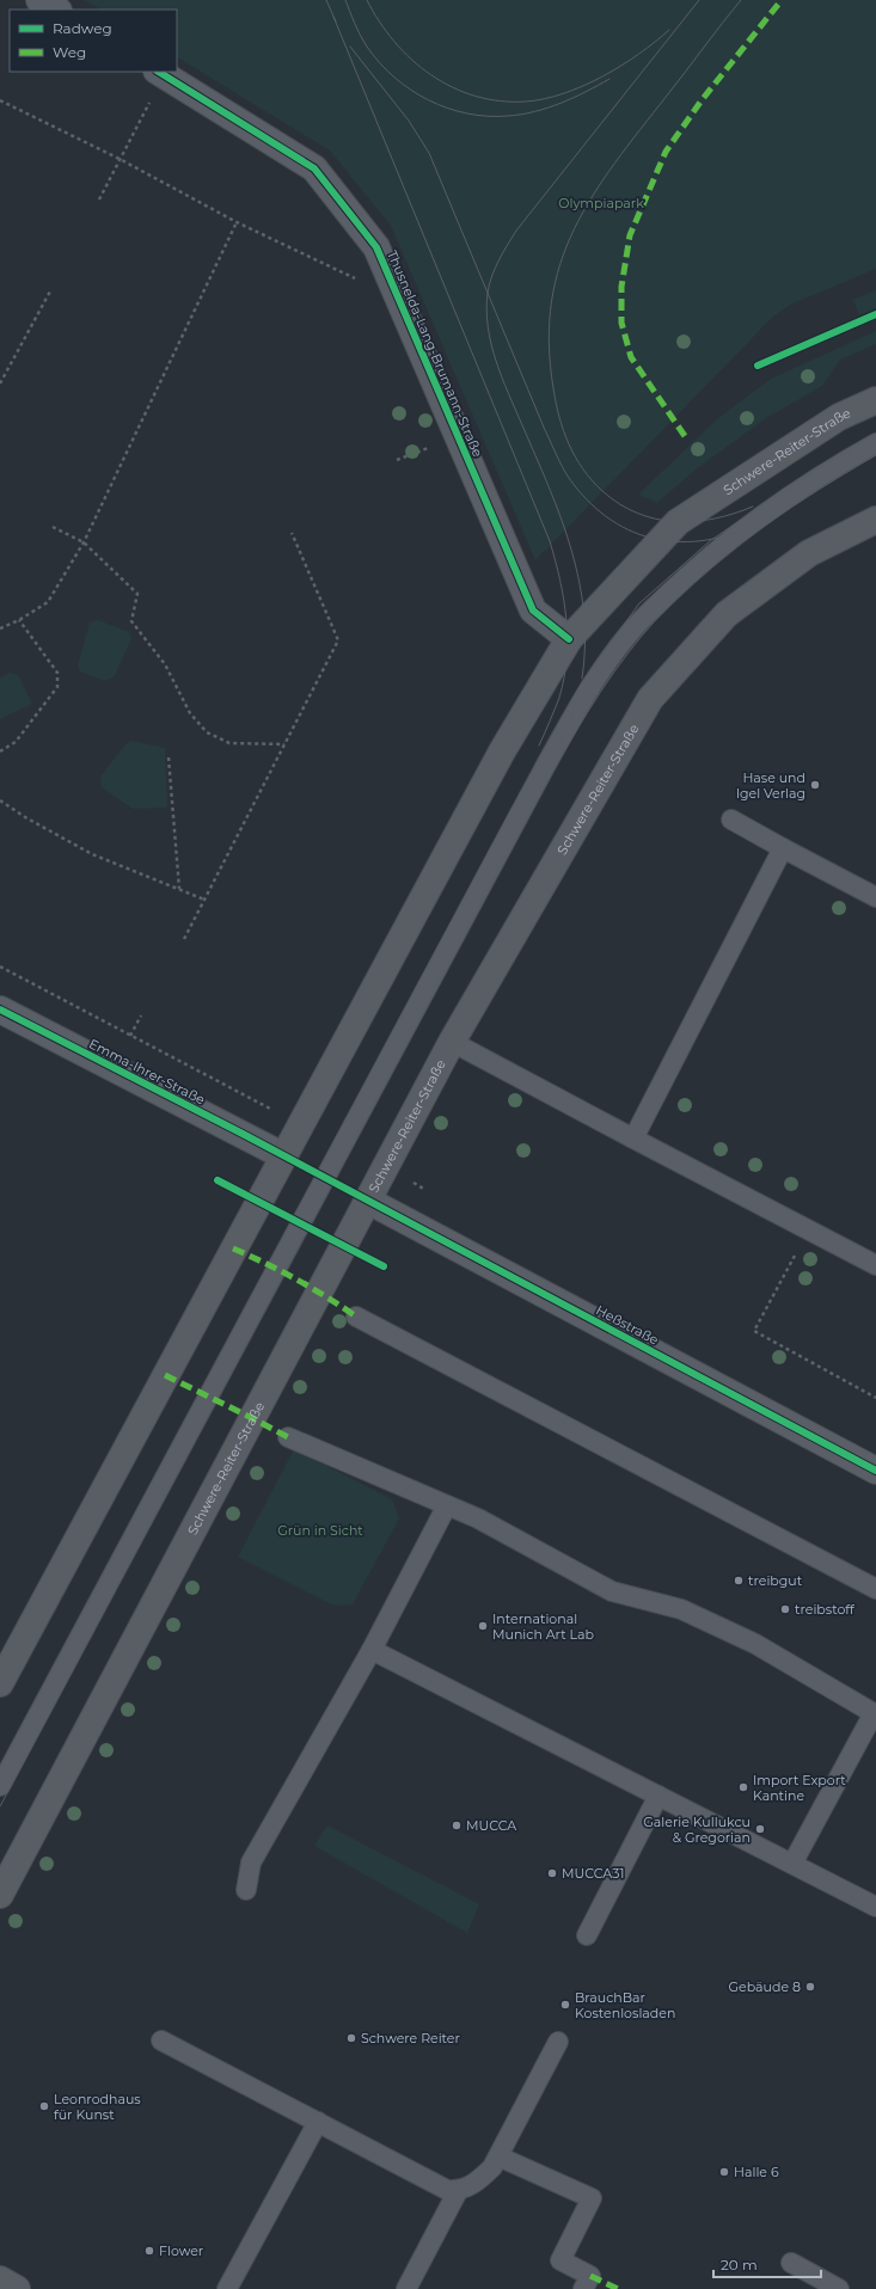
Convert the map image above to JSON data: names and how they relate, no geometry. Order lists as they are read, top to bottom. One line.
{"streets":{"main road":["Schwere-Reiter-Straße"],"street":["Thusnelda-Lang-Brumann-Straße","Emma-Ihrer-Straße","Heßstraße"]},"crossings":[["Thusnelda-Lang-Brumann-Straße","Schwere-Reiter-Straße"],["Schwere-Reiter-Straße","Emma-Ihrer-Straße"],["Schwere-Reiter-Straße","Heßstraße"]],"parks":["Olympiapark","Grün in Sicht"],"places":["Hase und Igel Verlag","treibgut","treibstoff","International Munich Art Lab","Import Export Kantine","MUCCA","Galerie Kullukcu & Gregorian","MUCCA31","Gebäude 8","BrauchBar Kostenlosladen","Schwere Reiter","Leonrodhaus für Kunst","Halle 6","Flower"],"legend":["Radweg","Weg"],"scale_bar":"20 m"}
